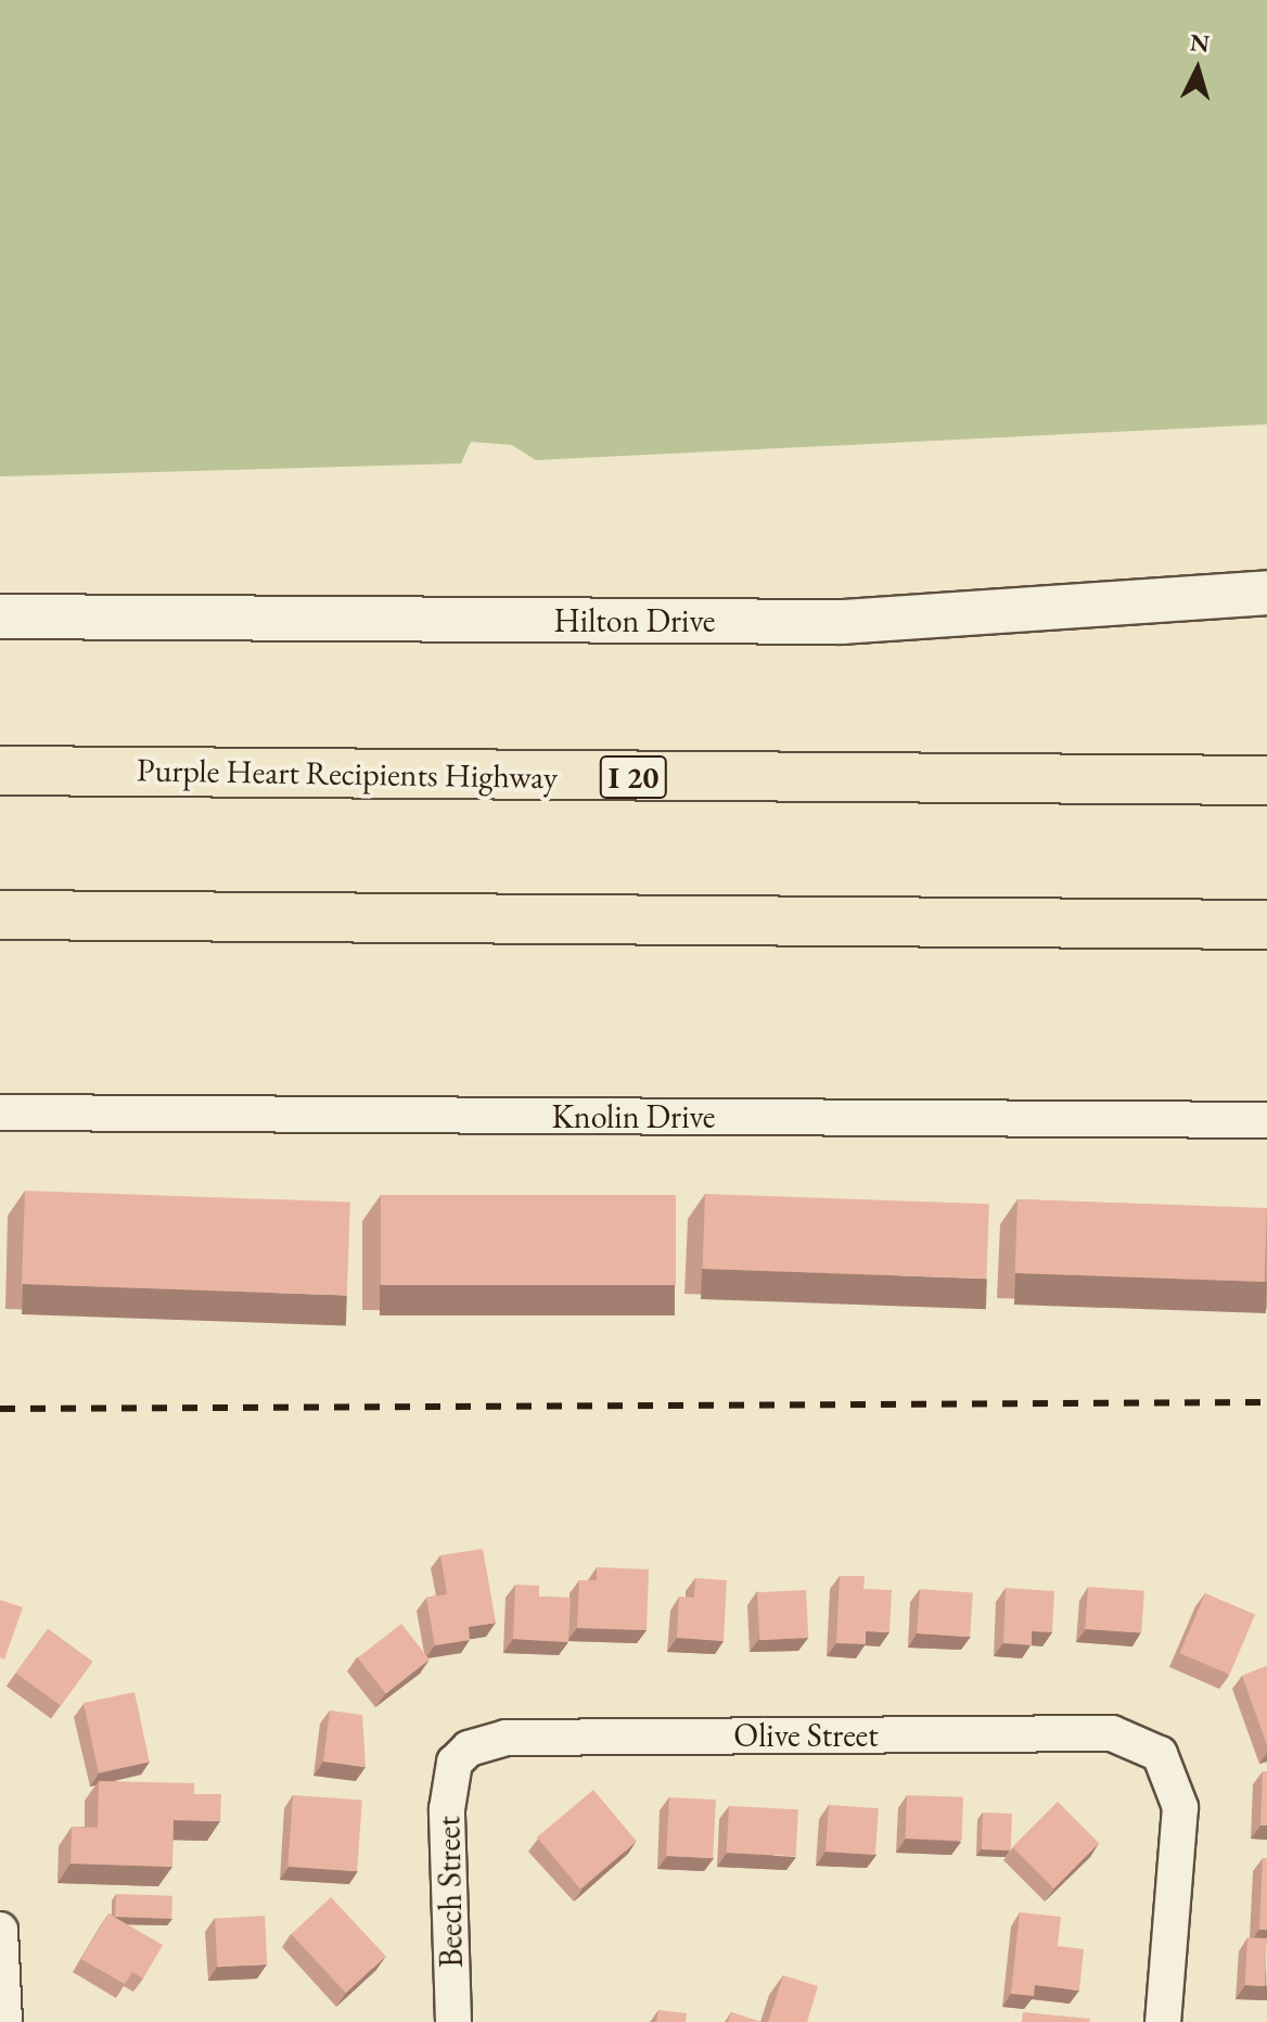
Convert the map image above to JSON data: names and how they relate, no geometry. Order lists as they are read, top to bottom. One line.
{"streets":{"highway":["Purple Heart Recipients Highway","I 20"],"street":["Hilton Drive","Knolin Drive","Olive Street","Beech Street"]},"crossings":[["Olive Street","Beech Street"]],"north":"top"}
